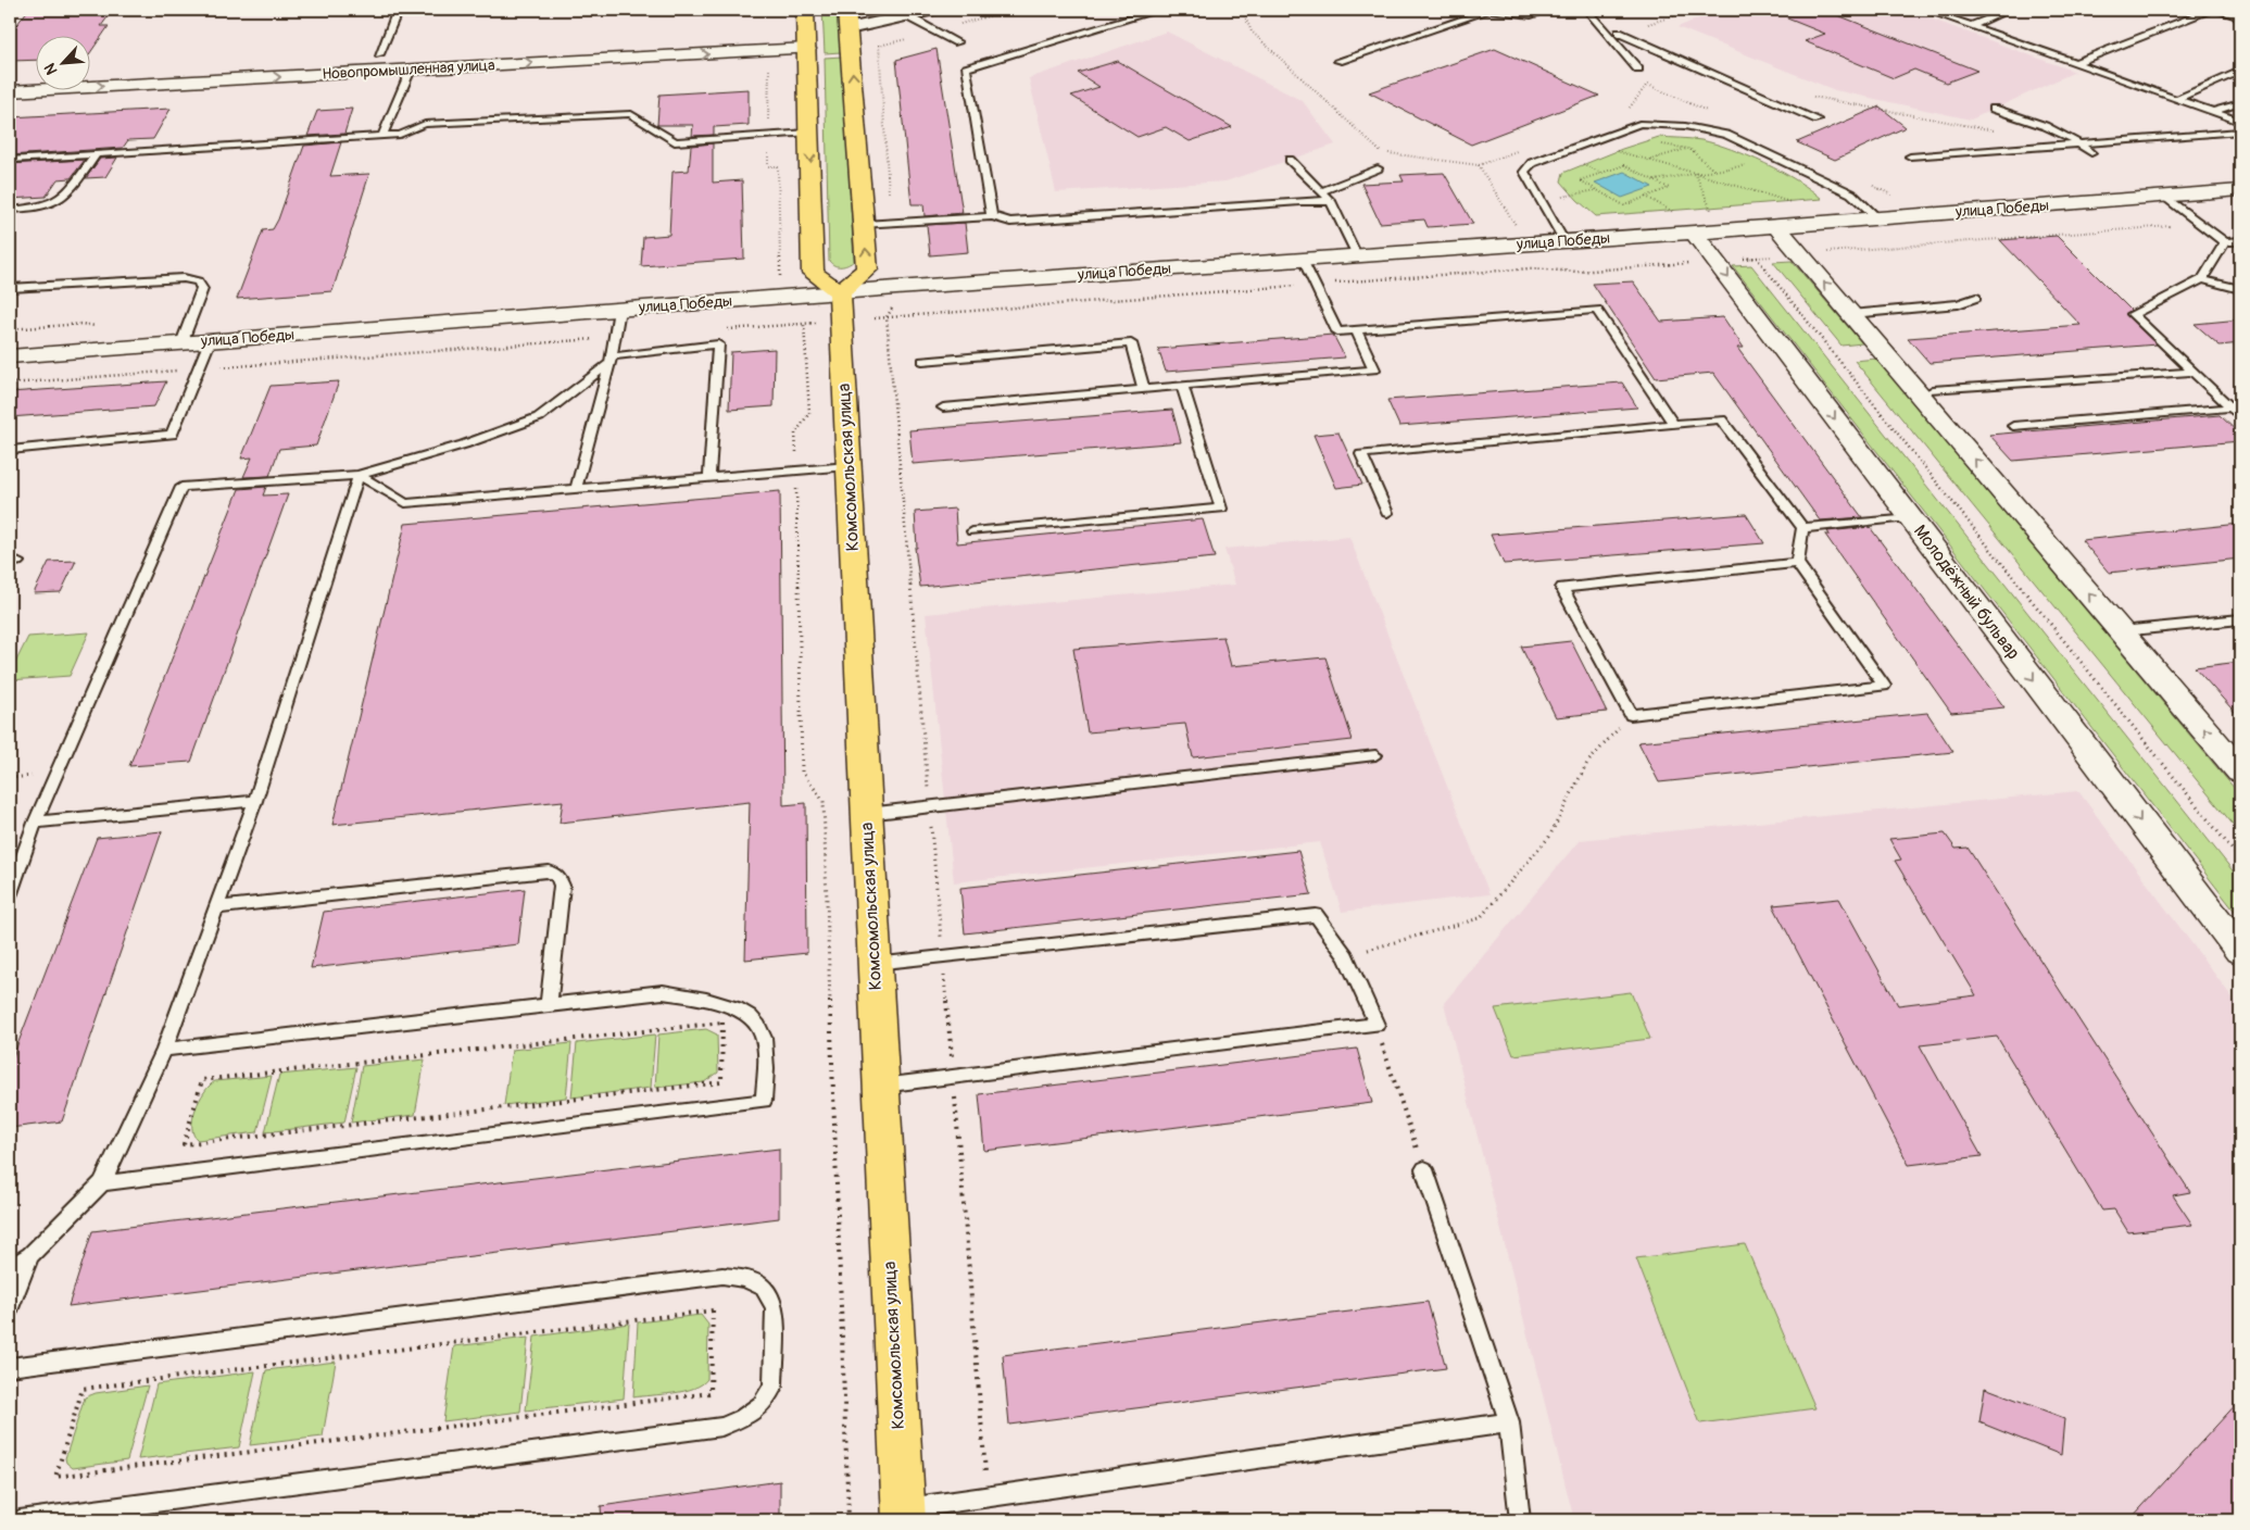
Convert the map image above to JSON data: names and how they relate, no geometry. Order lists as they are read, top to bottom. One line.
{"streets":{"main road":["Новопромышленная улица","улица Победы","Комсомольская улица","Молодёжный бульвар"]},"crossings":[["улица Победы","Комсомольская улица"],["улица Победы","Молодёжный бульвар"]],"north":"bottom left"}
